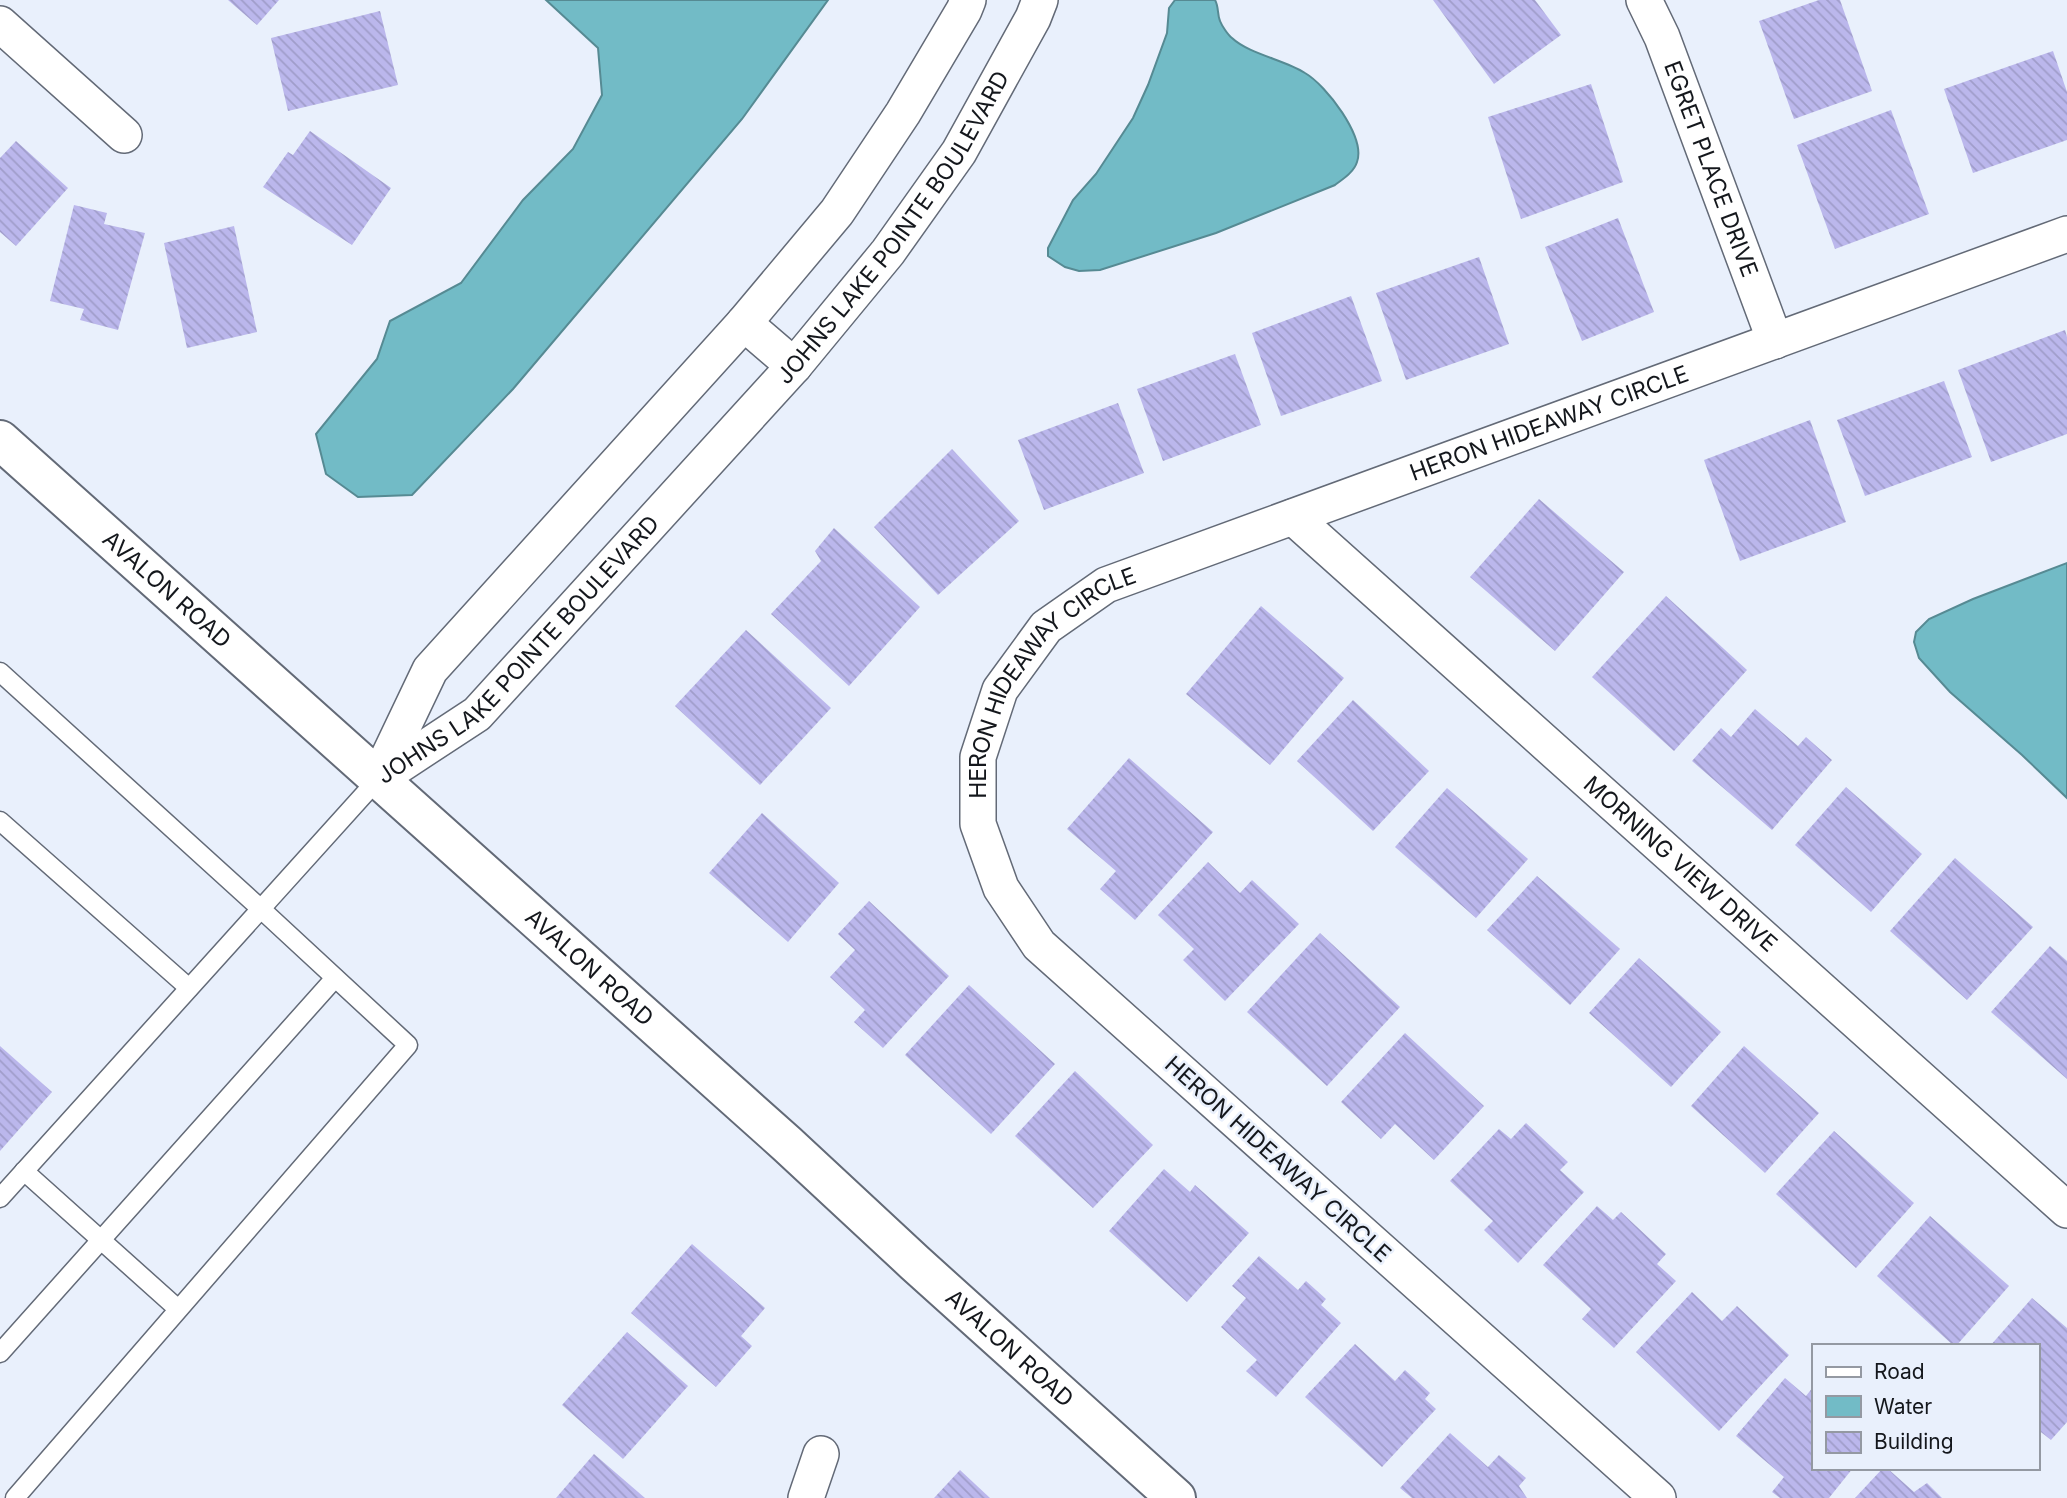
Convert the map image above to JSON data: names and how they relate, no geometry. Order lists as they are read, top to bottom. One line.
{"streets":{"main road":["AVALON ROAD"],"street":["EGRET PLACE DRIVE","JOHNS LAKE POINTE BOULEVARD","HERON HIDEAWAY CIRCLE","MORNING VIEW DRIVE"]},"crossings":[["EGRET PLACE DRIVE","HERON HIDEAWAY CIRCLE"],["JOHNS LAKE POINTE BOULEVARD","AVALON ROAD"],["HERON HIDEAWAY CIRCLE","MORNING VIEW DRIVE"]],"legend":["Road","Water","Building"]}
